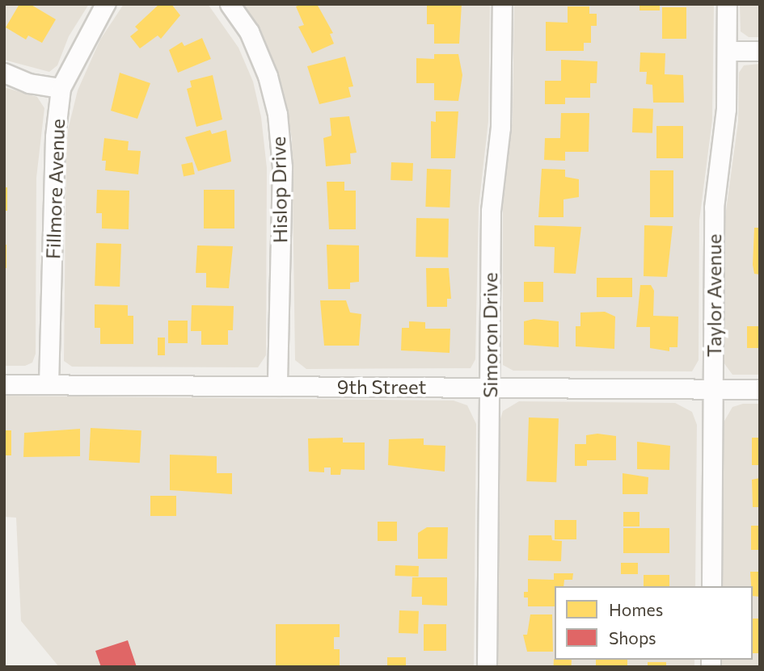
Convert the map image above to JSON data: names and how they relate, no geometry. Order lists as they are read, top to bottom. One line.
{"streets":{"street":["Fillmore Avenue","Hislop Drive","Taylor Avenue","Simoron Drive","9th Street"]},"crossings":[["Fillmore Avenue","9th Street"],["Hislop Drive","9th Street"],["Taylor Avenue","9th Street"],["Simoron Drive","9th Street"]],"legend":["Homes","Shops"]}
